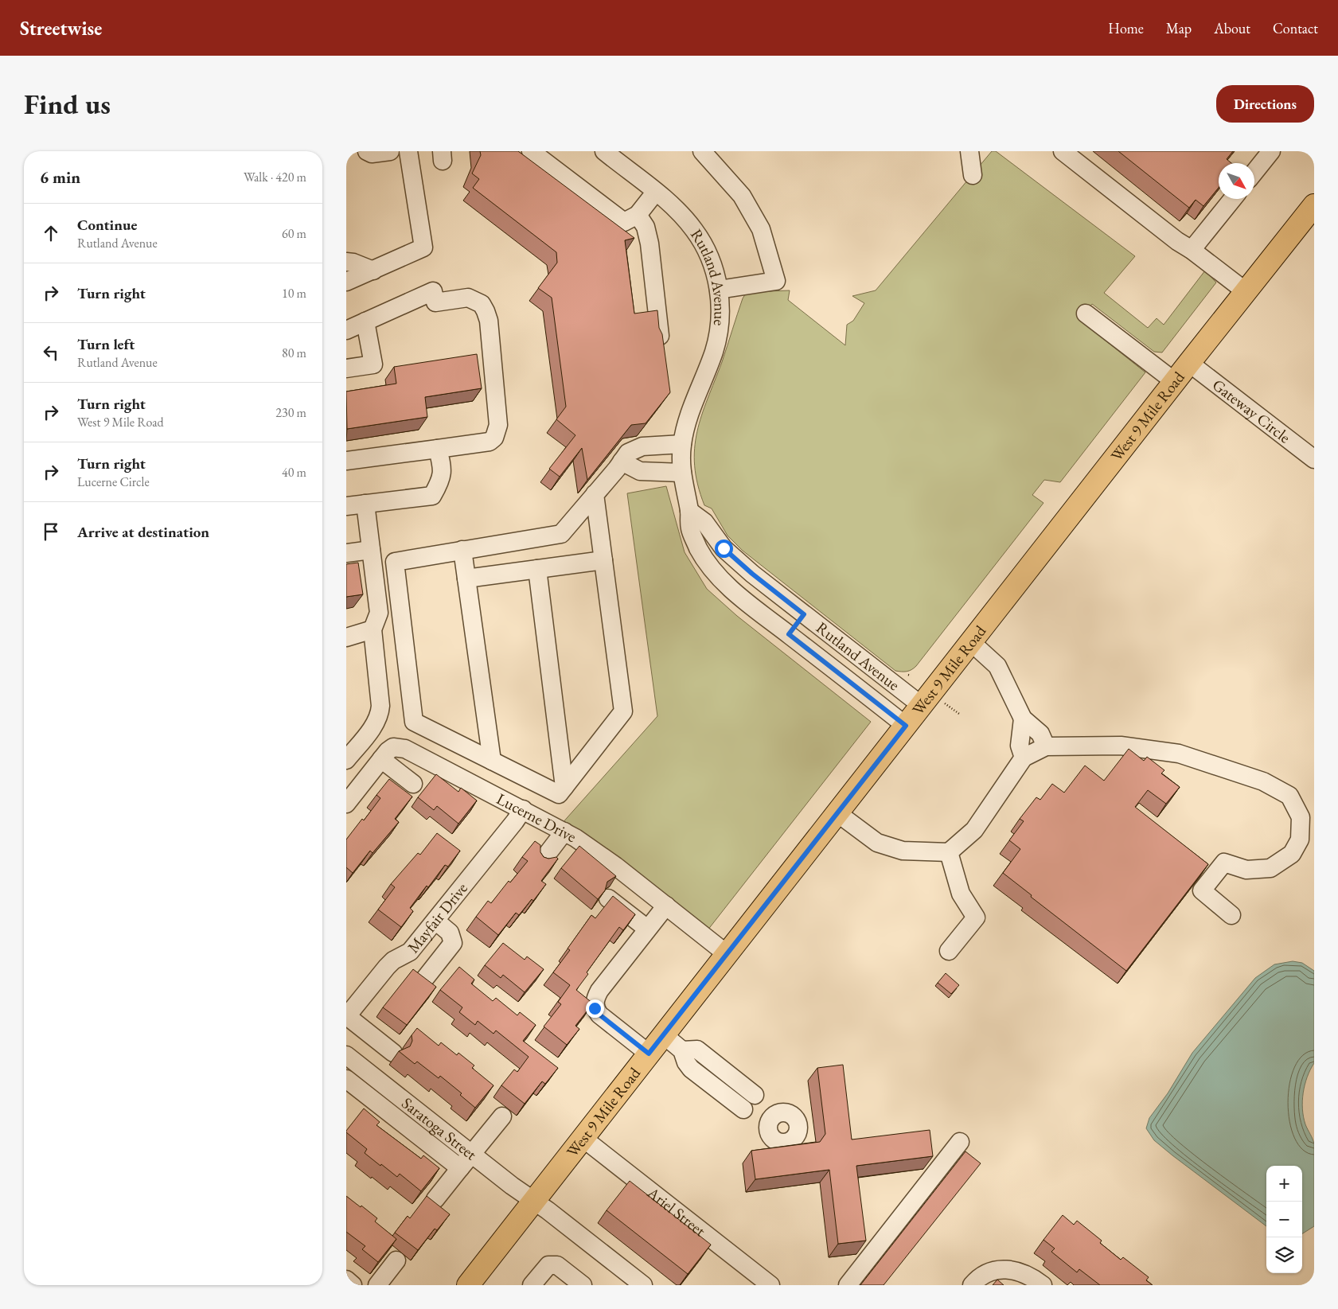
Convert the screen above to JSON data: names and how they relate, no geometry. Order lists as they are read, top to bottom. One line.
{"streets":{"main road":["West 9 Mile Road"],"street":["Rutland Avenue","Gateway Circle","Lucerne Drive","Mayfair Drive","Saratoga Street","Ariel Street"]},"crossings":[["Rutland Avenue","West 9 Mile Road"],["Gateway Circle","West 9 Mile Road"],["West 9 Mile Road","Lucerne Drive"],["West 9 Mile Road","Saratoga Street"],["West 9 Mile Road","Ariel Street"],["Lucerne Drive","Mayfair Drive"]],"north":"bottom right","page":{"header":"Streetwise","nav":["Home","Map","About","Contact"],"buttons":"Directions","title":"Find us","heading":["6 min","Walk · 420 m"],"list":[["Continue","Rutland Avenue","60 m"],["Turn right","10 m"],["Turn left","Rutland Avenue","80 m"],["Turn right","West 9 Mile Road","230 m"],["Turn right","Lucerne Circle","40 m"],"Arrive at destination"],"map_buttons":["+","−"]}}
